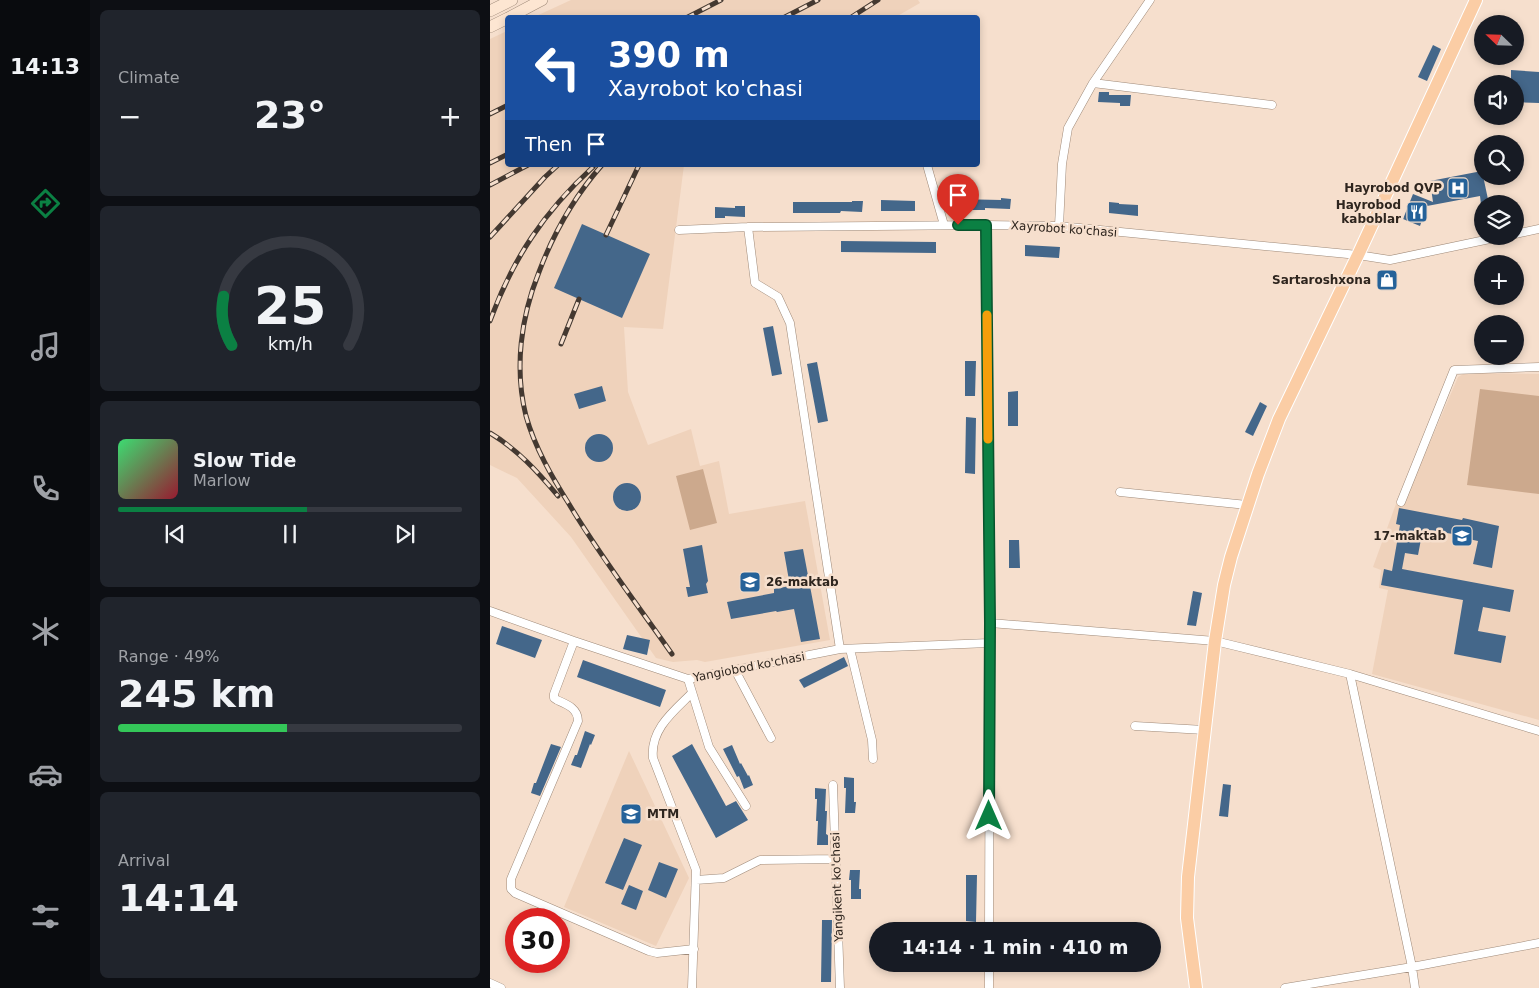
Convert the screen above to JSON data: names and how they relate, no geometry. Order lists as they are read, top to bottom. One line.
{"streets":{"street":["Xayrobot ko'chasi","Yangiobod ko'chasi","Yangikent ko'chasi"]},"places":{"hospital":["Hayrobod QVP"],"restaurant":["Hayrobod kaboblar"],"shop":["Sartaroshxona"],"school or university":["17-maktab","26-maktab","MTM"]},"north":"top left","page":{"tabs":"14:13","tile":["Climate",["Range · 49%","245 km"],["Arrival","14:14"]],"map_buttons":["+","−"],"turn":["390 m","Xayrobot ko'chasi"],"heat":["−","23°","+"],"then":"Then","song":["Slow Tide","Marlow"],"limit":"30","trip":"14:14 · 1 min · 410 m","gauge":["25","km/h"]}}
